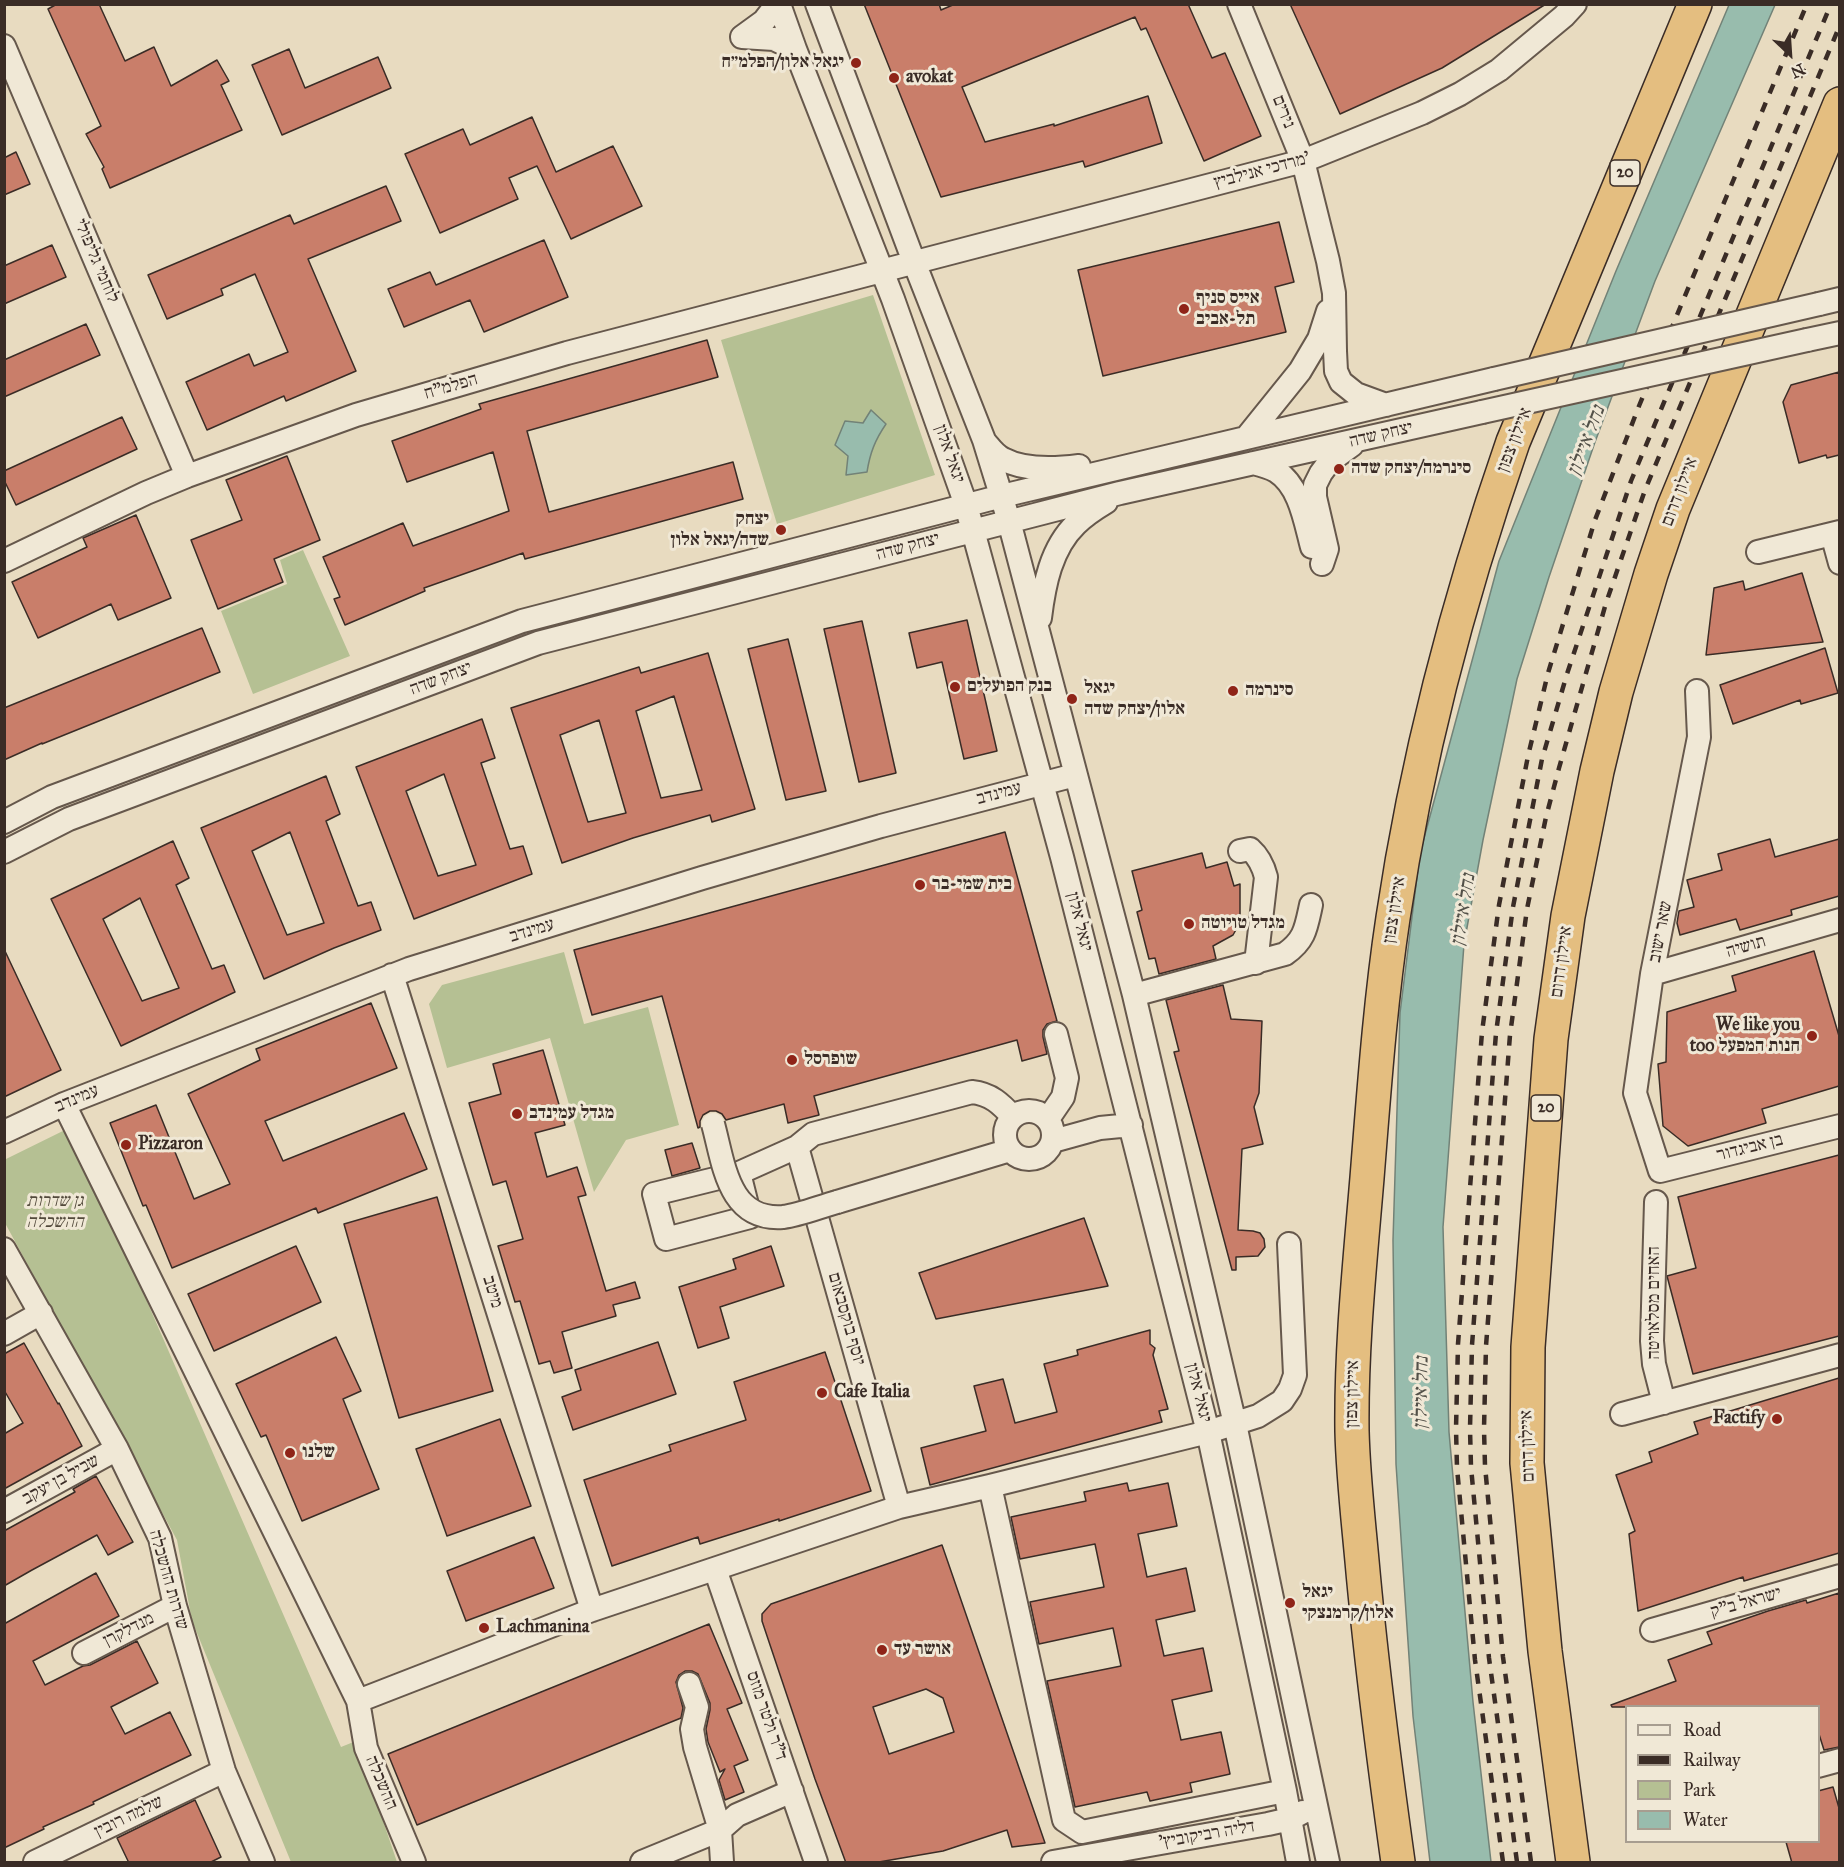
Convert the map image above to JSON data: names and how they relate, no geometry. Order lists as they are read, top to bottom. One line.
{"streets":{"highway":["20","איילון צפון","איילון דרום"],"street":["נירים","מרדכי אנילביץ'","לוחמי גליפולי","הפלמ\"ח","יצחק שדה","יגאל אלון","עמינדב","שאר ישוב","תושיה","בן אביגדור","מיטב","האחים מסלאויטה","יוסף בוקסבאום","שביל בן יעקב","שדרות ההשכלה","ישראל ב\"ק","מנדלקרן","ד\"ר ולטר מוזס","ההשכלה","שלמה רובין","'דליה רביקוביץ"]},"crossings":[["נירים","מרדכי אנילביץ'"],["נירים","יצחק שדה"],["מרדכי אנילביץ'","הפלמ\"ח"],["מרדכי אנילביץ'","יגאל אלון"],["לוחמי גליפולי","הפלמ\"ח"],["הפלמ\"ח","יגאל אלון"],["יצחק שדה","יגאל אלון"],["יגאל אלון","עמינדב"],["יגאל אלון","'דליה רביקוביץ"],["עמינדב","מיטב"],["שאר ישוב","תושיה"],["שאר ישוב","בן אביגדור"],["שביל בן יעקב","שדרות ההשכלה"],["שדרות ההשכלה","מנדלקרן"],["שדרות ההשכלה","שלמה רובין"]],"water":["נחל איילון"],"parks":["גן שדרות ההשכלה"],"places":["יגאל אלון/הפלמ״ח","avokat","אייס סניף תל-אביב","סינרמה/יצחק שדה","יצחק שדה/יגאל אלון","בנק הפועלים","סינרמה","יגאל אלון/יצחק שדה","בית שמי-בר","מגדל טויוטה","We like you too חנות המפעל","שופרסל","מגדל עמינדב","Pizzaron","Cafe Italia","Factify","שלנו","יגאל אלון/קרמנצקי","Lachmanina","אושר עד"],"legend":["Road","Railway","Park","Water"],"north":"bottom right"}
